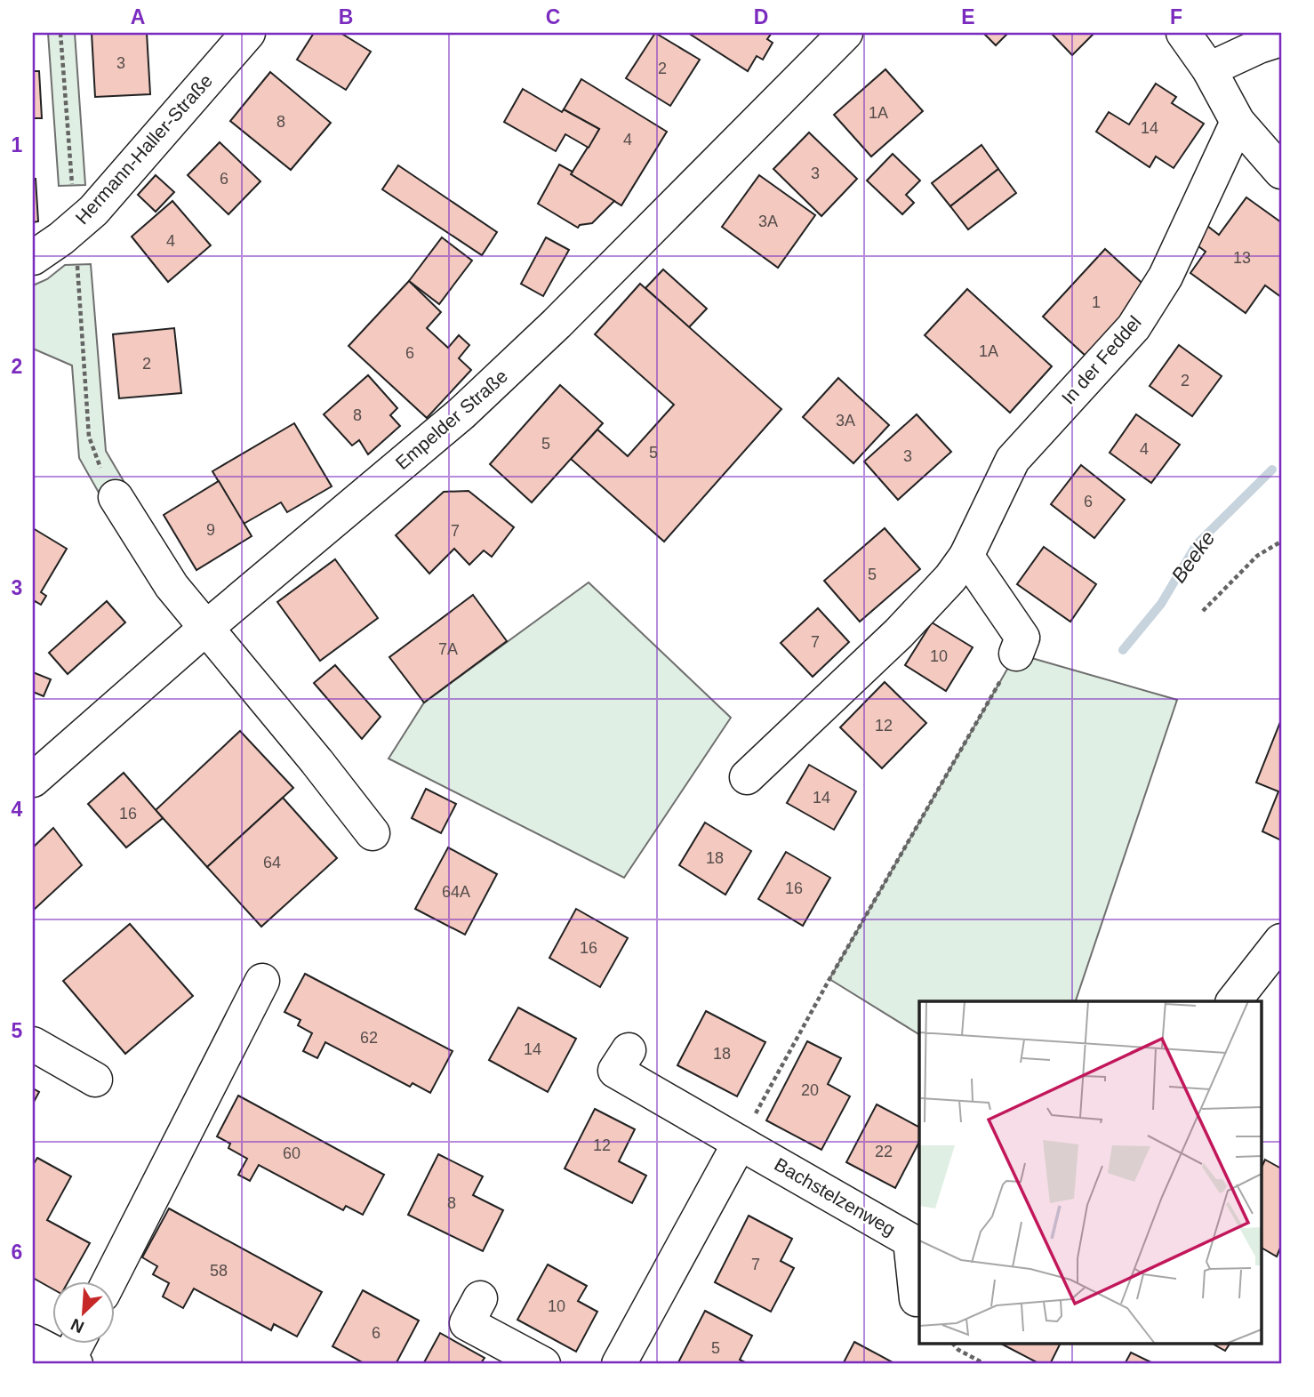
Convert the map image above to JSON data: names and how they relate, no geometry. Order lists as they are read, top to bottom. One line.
{"streets":{"street":["Hermann-Haller-Straße","In der Feddel","Empelder Straße","Bachstelzenweg"]},"water":["Beeke"],"house_numbers":["3","2","1A","8","14","4","3","6","3A","4","13","1","1A","6","2","2","8","3A","5","4","5","3","6","9","7","5","7","7A","10","12","14","16","18","64","16","64A","16","62","14","18","20","12","22","60","8","7","58","10","6","5"],"north":"bottom left","grid":{"columns":["A","B","C","D","E","F"],"rows":["1","2","3","4","5","6"]}}
